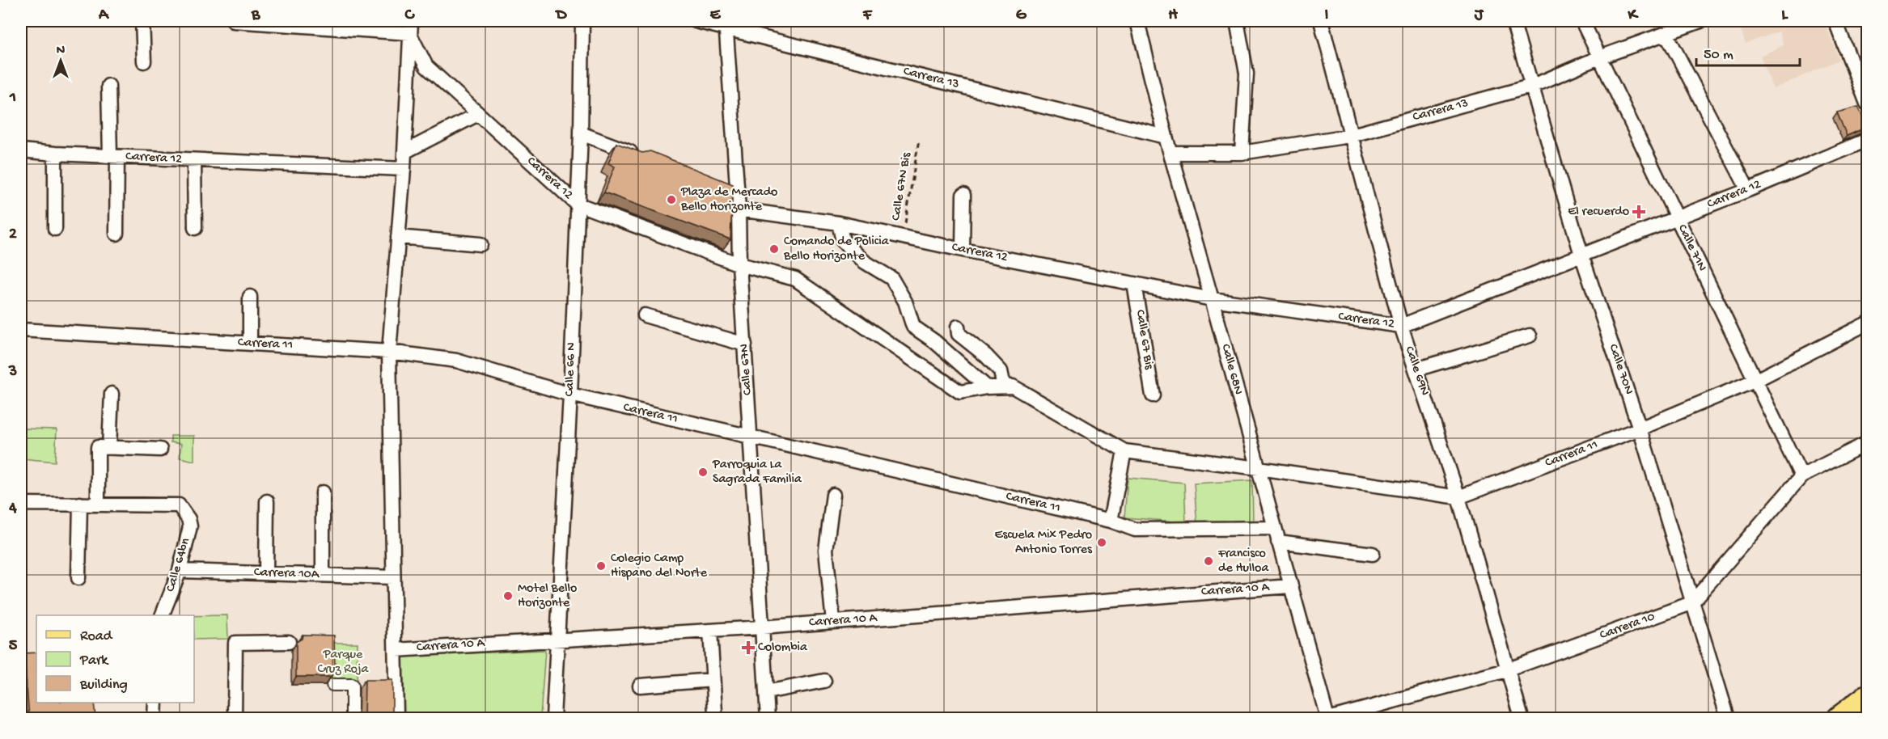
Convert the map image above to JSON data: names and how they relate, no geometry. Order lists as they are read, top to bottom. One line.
{"streets":{"street":["Carrera 13","Carrera 12","Calle 71N","Calle 67 Bis","Carrera 11","Calle 66 N","Calle 67N","Calle 68N","Calle 70N","Calle 69N","Calle 64bn","Carrera 10A","Carrera 10 A","Carrera 10"],"path":["Calle 67N Bis"]},"crossings":[["Carrera 13","Calle 71N"],["Carrera 13","Calle 67N"],["Carrera 13","Calle 68N"],["Carrera 13","Calle 70N"],["Carrera 13","Calle 69N"],["Carrera 12","Calle 67N Bis"],["Carrera 12","Calle 71N"],["Carrera 12","Calle 67 Bis"],["Carrera 12","Carrera 11"],["Carrera 12","Calle 66 N"],["Carrera 12","Calle 67N"],["Carrera 12","Calle 68N"],["Carrera 12","Calle 70N"],["Carrera 12","Calle 69N"],["Calle 71N","Carrera 11"],["Calle 71N","Carrera 10"],["Carrera 11","Calle 66 N"],["Carrera 11","Calle 67N"],["Carrera 11","Calle 68N"],["Carrera 11","Calle 70N"],["Carrera 11","Calle 69N"],["Calle 66 N","Carrera 10 A"],["Calle 67N","Carrera 10 A"],["Calle 68N","Carrera 10 A"],["Calle 70N","Carrera 10"],["Calle 69N","Carrera 10"],["Calle 64bn","Carrera 10A"]],"parks":["Parque Cruz Roja"],"places":{"other":["Plaza de Mercado Bello Horizonte","Comando de Policia Bello Horizonte","Parroquia La Sagrada Familia","Escuela Mix Pedro Antonio Torres","Francisco de Hulloa","Colegio Camp Hispano del Norte","Motel Bello Horizonte"],"health":["El recuerdo","Colombia"]},"legend":["Road","Park","Building"],"scale_bar":"50 m","north":"top","grid":{"columns":["A","B","C","D","E","F","G","H","I","J","K","L"],"rows":["1","2","3","4","5"]}}
